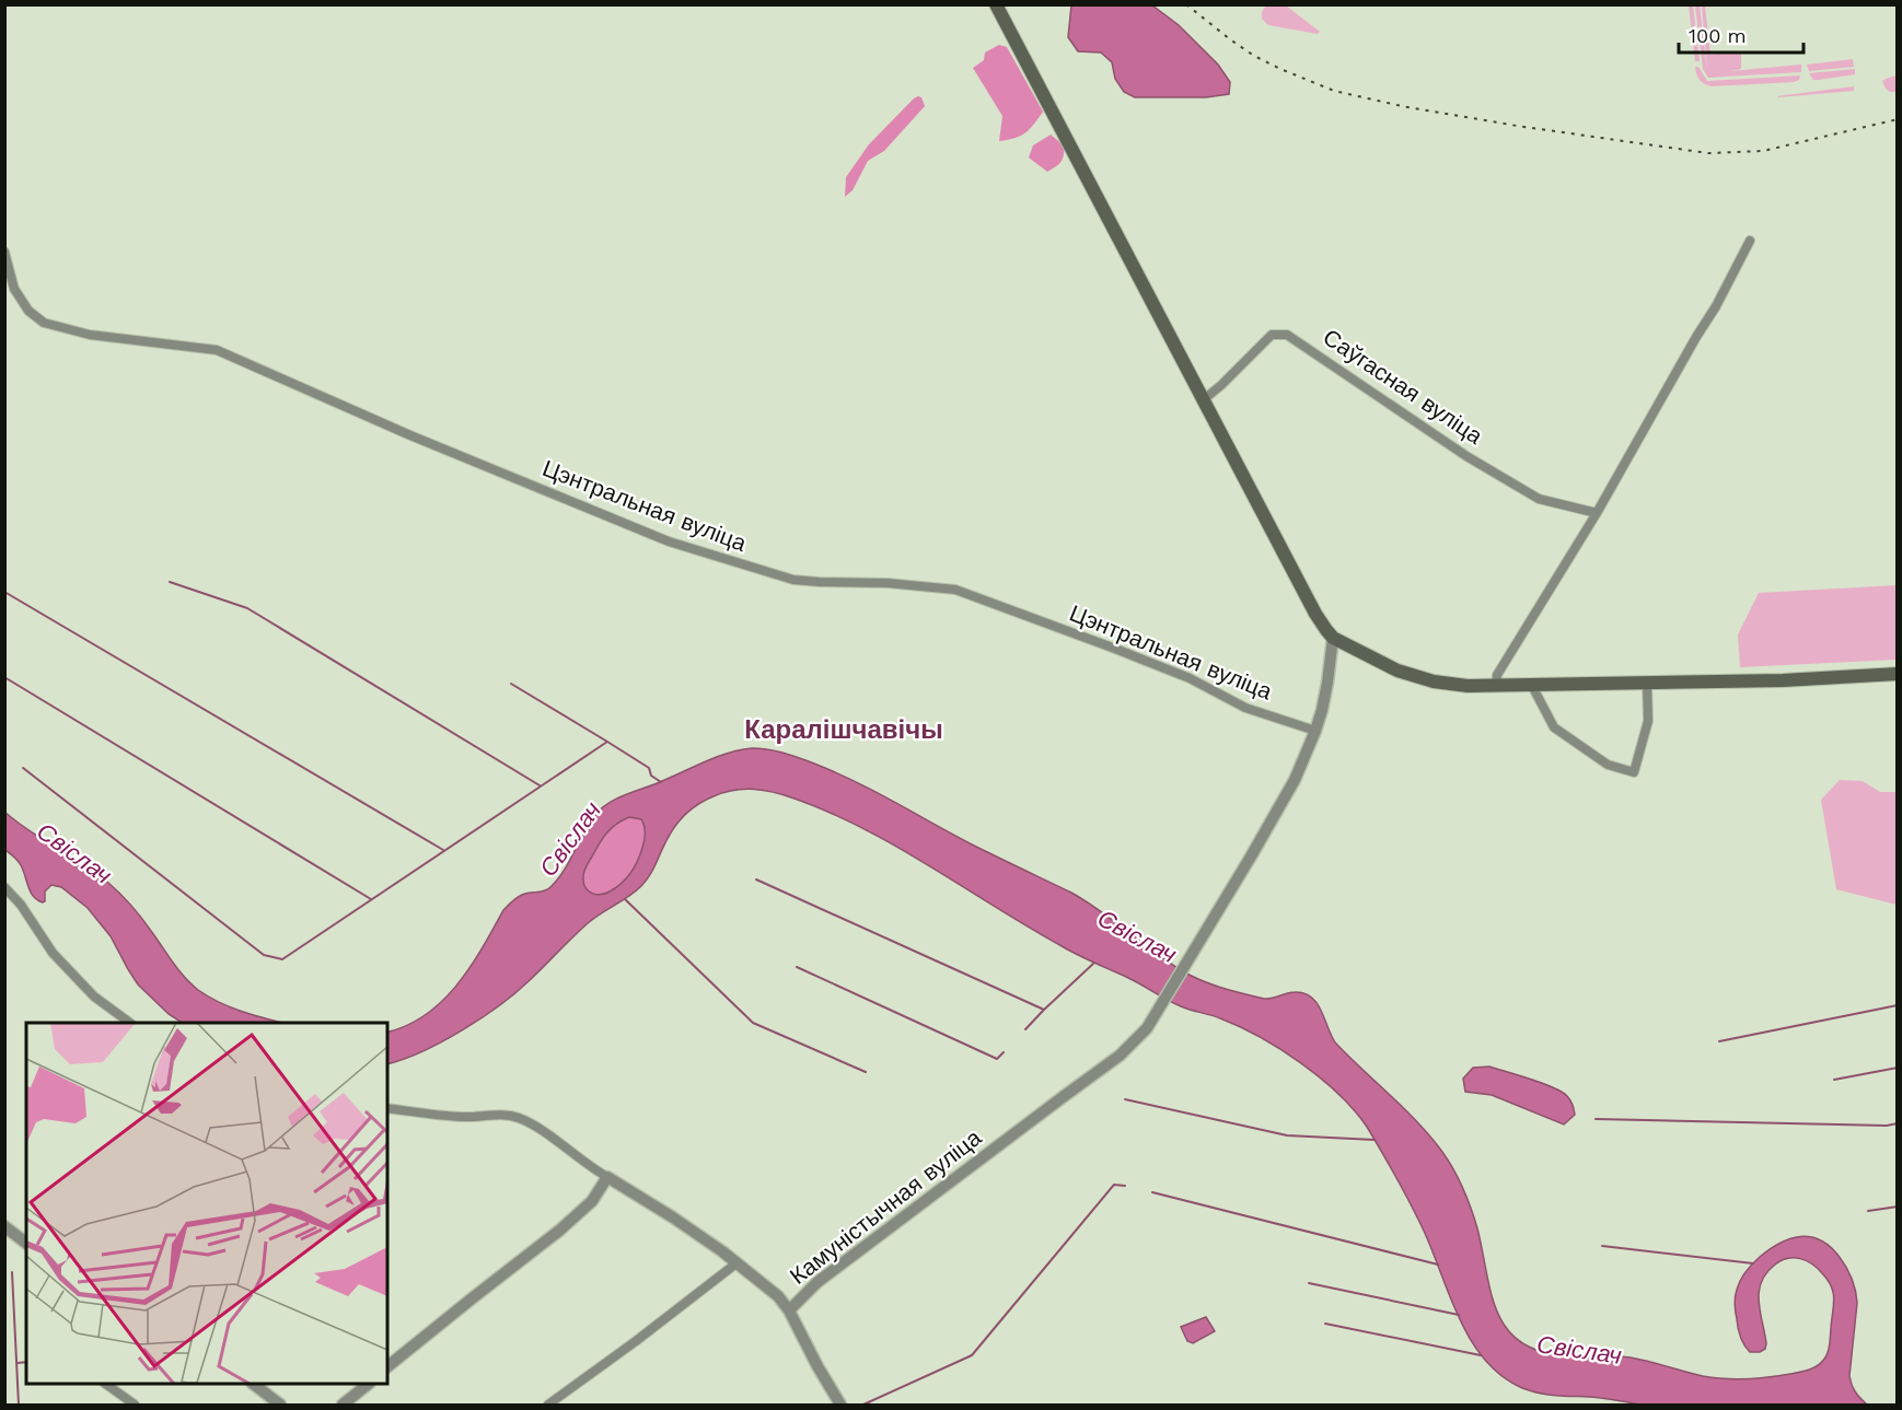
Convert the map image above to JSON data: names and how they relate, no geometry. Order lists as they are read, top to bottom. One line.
{"streets":{"street":["Саўгасная вуліца","Цэнтральная вуліца","Камуністычная вуліца"]},"crossings":[["Цэнтральная вуліца","Камуністычная вуліца"]],"districts":["Каралішчавічы"],"water":["Свіслач"],"scale_bar":"100 m"}
